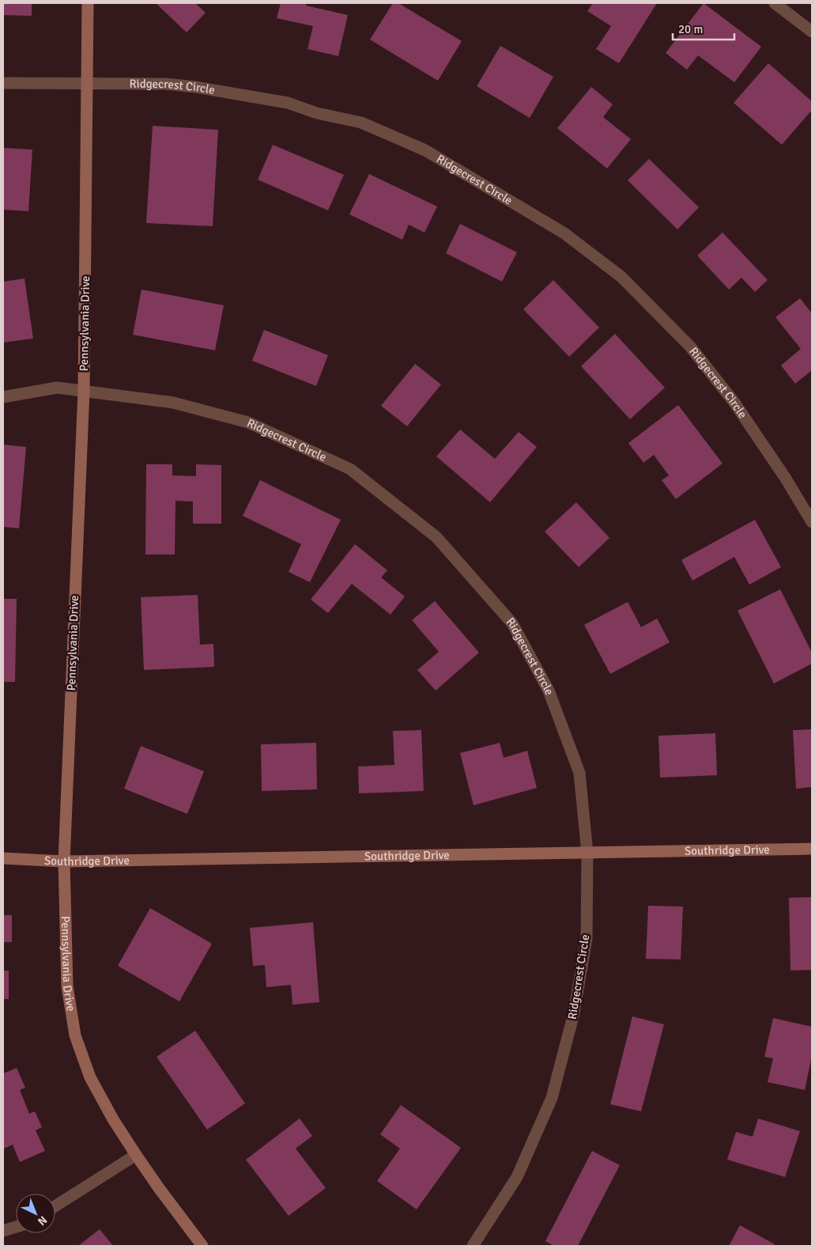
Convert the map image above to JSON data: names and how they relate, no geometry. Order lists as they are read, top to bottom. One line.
{"streets":{"street":["Ridgecrest Circle","Pennsylvania Drive","Southridge Drive"]},"crossings":[["Ridgecrest Circle","Pennsylvania Drive"],["Ridgecrest Circle","Southridge Drive"],["Pennsylvania Drive","Southridge Drive"]],"scale_bar":"20 m","north":"bottom right"}
